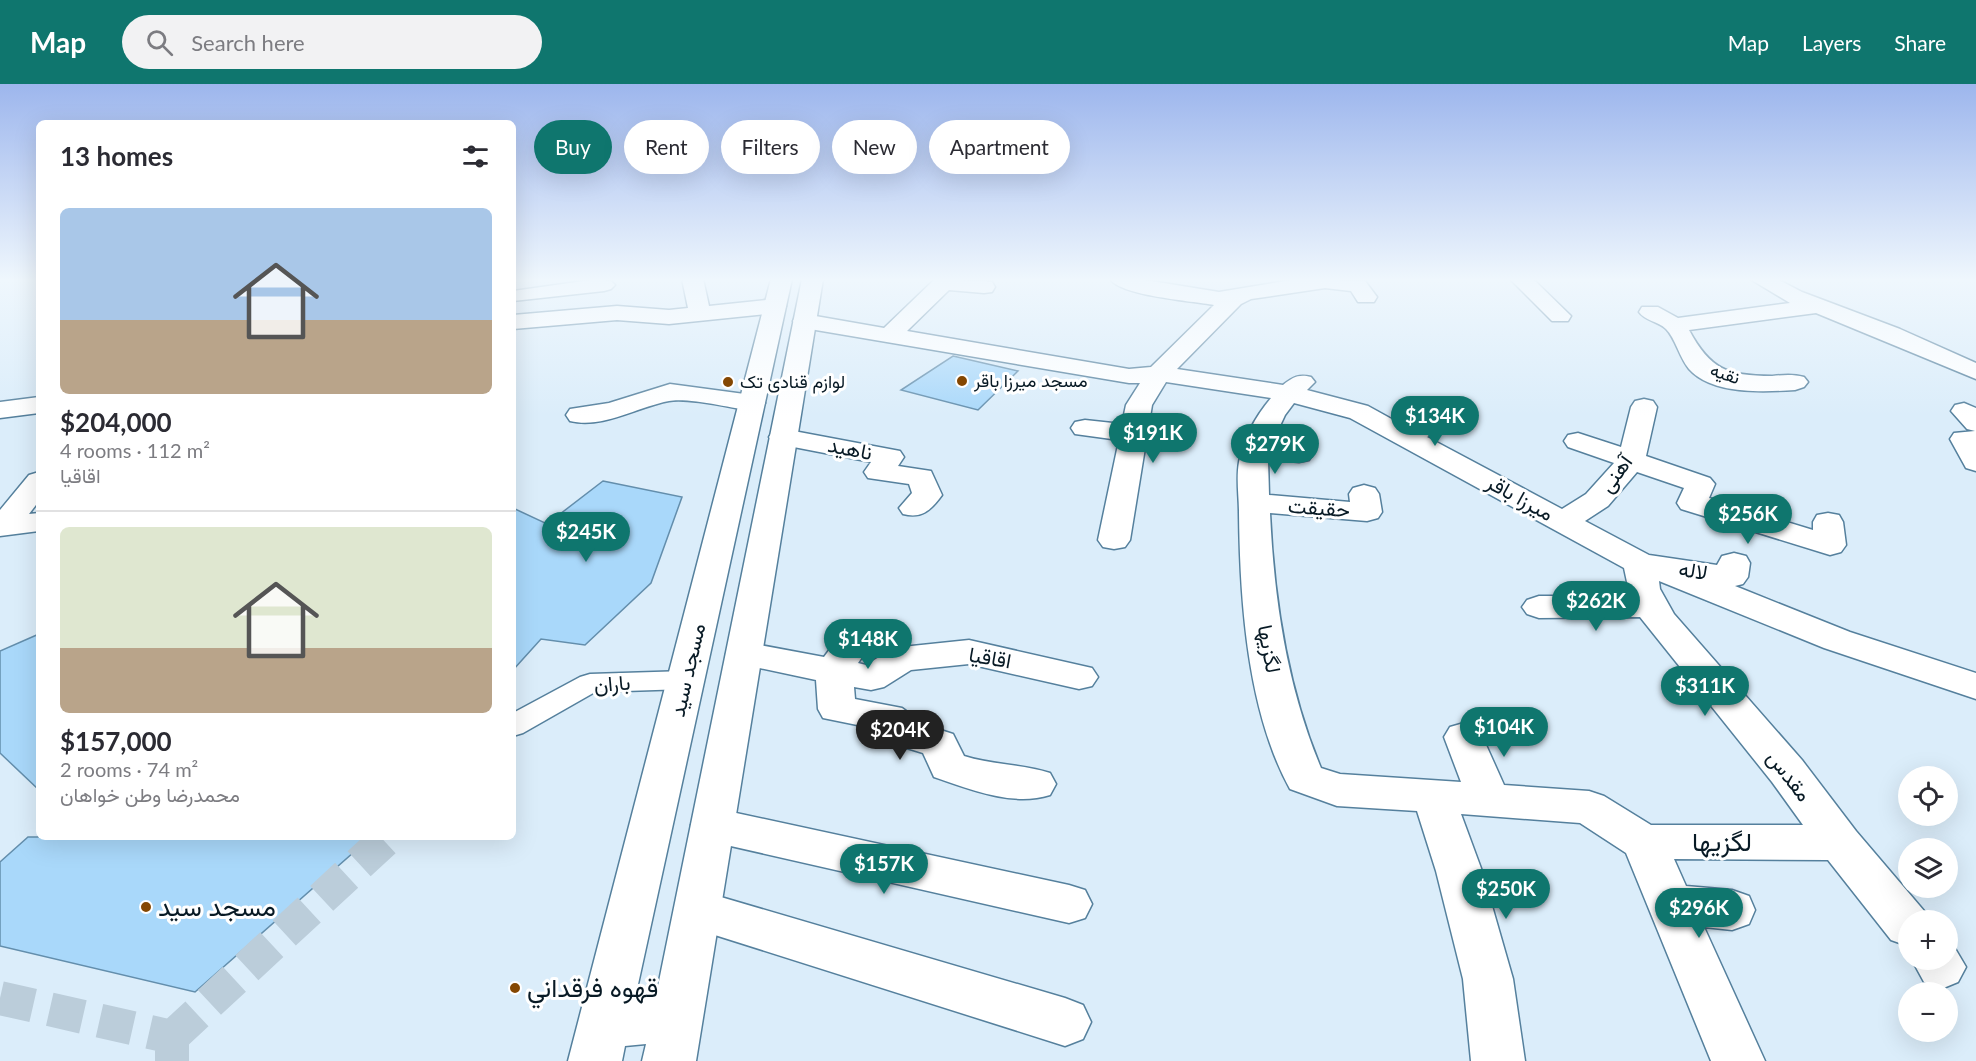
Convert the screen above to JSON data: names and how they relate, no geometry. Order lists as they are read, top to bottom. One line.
{"streets":{"street":["نقیه","ناهید","آهنی","میرزا باقر","حقیقت","لاله","لگزیها","اقاقیا","مسجد سید","باران","مقدس"]},"crossings":[["ناهید","مسجد سید"],["آهنی","میرزا باقر"],["میرزا باقر","لاله"],["میرزا باقر","لگزیها"],["میرزا باقر","مقدس"],["حقیقت","لگزیها"],["لاله","مقدس"],["لگزیها","مقدس"],["اقاقیا","مسجد سید"],["مسجد سید","باران"]],"places":["مسجد میرزا باقر","لوازم قنادی تک","مسجد سید","قهوه فرقداني"],"page":{"header":"Map","search":"Search here","nav":["Map","Layers","Share"],"chip":["Buy","Rent","Filters","New","Apartment"],"heading":"13 homes","list":[{"name":"$204,000","note":"4 rooms · 112 m² · اقاقیا"},{"name":"$157,000","note":"2 rooms · 74 m² · محمدرضا وطن خواهان"}],"price":["$134K","$191K","$279K","$256K","$245K","$262K","$148K","$311K","$104K","$204K","$157K","$250K","$296K"],"map_buttons":["+","−"]}}
